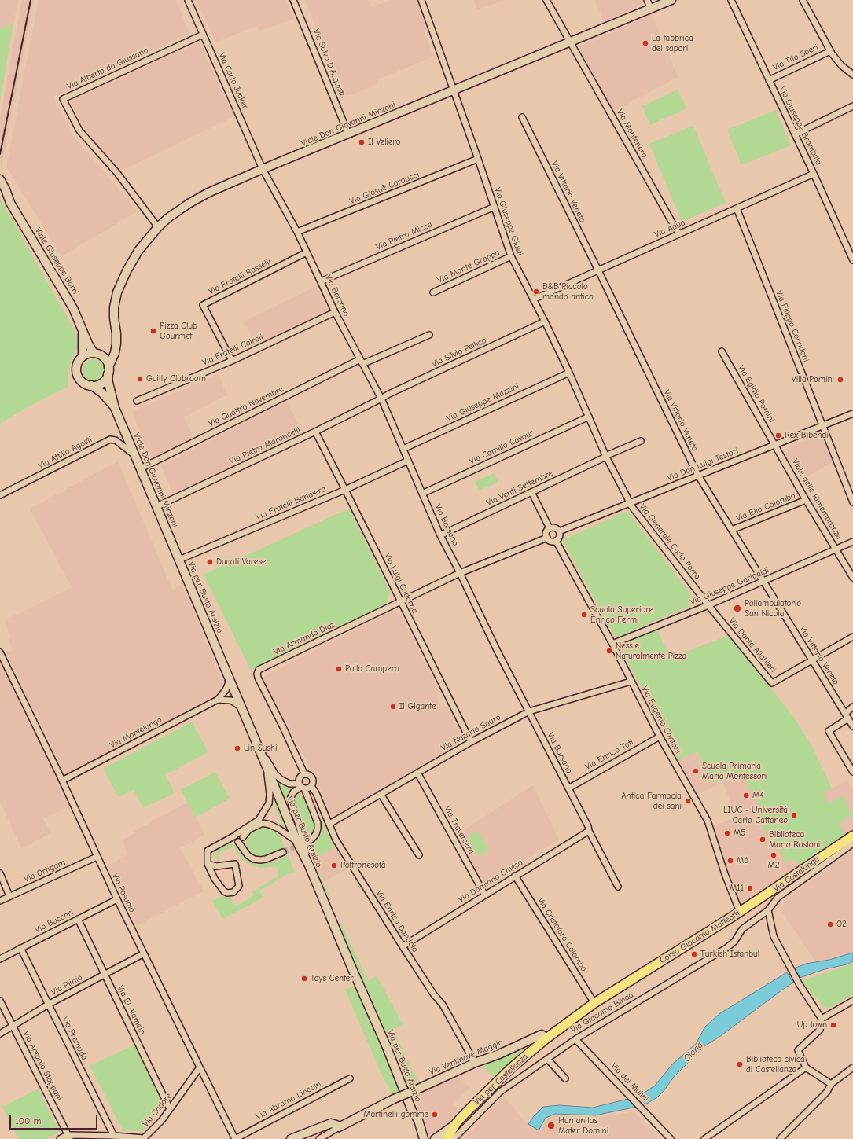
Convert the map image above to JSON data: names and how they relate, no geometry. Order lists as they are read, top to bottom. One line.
{"streets":{"main road":["Viale Don Giovanni Minzoni","Viale Giuseppe Borri","Via per Busto Arsizio","Corso Giacomo Matteotti","Via Ventinove Maggio","Via per Castellanza"],"street":["Via Tito Speri","Via Salvo D'Acquisto","Via Alberto da Giussano","Via Carlo Jucker","Via Giuseppe Brambilla","Via Montenero","Via Giosuè Carducci","Via Vittorio Veneto","Via Giuseppe Giusti","Via Adua","Via Pietro Micca","Via Monte Grappa","Via Fratelli Rosselli","Via Borsano","Via Filippo Corridoni","Via Fratelli Cairoli","Via Silvio Pellico","Via Egidio Pomini","Via Giuseppe Mazzini","Via Quattro Novembre","Via Pietro Maroncelli","Via Camillo Cavour","Via Attilio Agosti","Via Don Luigi Testori","Via Venti Settembre","Viale delle Rimembranze","Via Fratelli Bandiera","Via Elio Colombo","Via Generale Carlo Porro","Via Luigi Cadorna","Via Giuseppe Garibaldi","Via Armando Diaz","Via Dante Alighieri","Via Eugenio Cantoni","Via Montelungo","Via Nazario Sauro","Via Enrico Toti","Via Traversera","Via Ortigara","Via Costalunga","Via Damiano Chiesa","Via Pasubio","Via Buccari","Via Enrico Dandolo","Via Cristoforo Colombo","Via Plinio","Via El Alamein","Via Giacomo Binda","Via Premuda","Via Antonio Stoppani","Via dei Mulini","Via Abramo Lincoln","Via Cadore"]},"crossings":[["Via Tito Speri","Via Giuseppe Brambilla"],["Via Salvo D'Acquisto","Viale Don Giovanni Minzoni"],["Via Alberto da Giussano","Via Carlo Jucker"],["Via Alberto da Giussano","Viale Don Giovanni Minzoni"],["Via Carlo Jucker","Viale Don Giovanni Minzoni"],["Via Carlo Jucker","Via Borsano"],["Viale Don Giovanni Minzoni","Via Montenero"],["Viale Don Giovanni Minzoni","Via Giuseppe Giusti"],["Viale Don Giovanni Minzoni","Viale Giuseppe Borri"],["Viale Don Giovanni Minzoni","Via Borsano"],["Viale Don Giovanni Minzoni","Via Quattro Novembre"],["Viale Don Giovanni Minzoni","Via Pietro Maroncelli"],["Viale Don Giovanni Minzoni","Via Attilio Agosti"],["Viale Don Giovanni Minzoni","Via Fratelli Bandiera"],["Viale Don Giovanni Minzoni","Via per Busto Arsizio"],["Via Giuseppe Brambilla","Via Adua"],["Via Montenero","Via Adua"],["Via Giosuè Carducci","Via Giuseppe Giusti"],["Via Giosuè Carducci","Via Borsano"],["Via Vittorio Veneto","Via Adua"],["Via Vittorio Veneto","Via Don Luigi Testori"],["Via Vittorio Veneto","Via Elio Colombo"],["Via Vittorio Veneto","Via Giuseppe Garibaldi"],["Via Vittorio Veneto","Via Dante Alighieri"],["Via Giuseppe Giusti","Via Adua"],["Via Giuseppe Giusti","Via Pietro Micca"],["Via Giuseppe Giusti","Via Monte Grappa"],["Via Giuseppe Giusti","Via Silvio Pellico"],["Via Giuseppe Giusti","Via Giuseppe Mazzini"],["Via Giuseppe Giusti","Via Camillo Cavour"],["Via Giuseppe Giusti","Via Don Luigi Testori"],["Via Giuseppe Giusti","Via Venti Settembre"],["Via Giuseppe Giusti","Via Generale Carlo Porro"],["Via Adua","Via Filippo Corridoni"],["Via Pietro Micca","Via Borsano"],["Via Fratelli Rosselli","Via Borsano"],["Via Fratelli Rosselli","Via Fratelli Cairoli"],["Via Borsano","Via Fratelli Cairoli"],["Via Borsano","Via Silvio Pellico"],["Via Borsano","Via Giuseppe Mazzini"],["Via Borsano","Via Quattro Novembre"],["Via Borsano","Via Pietro Maroncelli"],["Via Borsano","Via Camillo Cavour"],["Via Borsano","Via Venti Settembre"],["Via Borsano","Via Fratelli Bandiera"],["Via Borsano","Via Armando Diaz"],["Via Borsano","Via Nazario Sauro"],["Via Borsano","Via Enrico Toti"],["Via Borsano","Via Damiano Chiesa"],["Via Filippo Corridoni","Via Don Luigi Testori"],["Via Silvio Pellico","Via Pietro Maroncelli"],["Via Egidio Pomini","Via Don Luigi Testori"],["Via Egidio Pomini","Viale delle Rimembranze"],["Via Pietro Maroncelli","Via Luigi Cadorna"],["Via Don Luigi Testori","Viale delle Rimembranze"],["Via Don Luigi Testori","Via Generale Carlo Porro"],["Via Don Luigi Testori","Via Eugenio Cantoni"],["Viale delle Rimembranze","Via Elio Colombo"],["Viale delle Rimembranze","Via Giuseppe Garibaldi"],["Via Fratelli Bandiera","Via Luigi Cadorna"],["Via Fratelli Bandiera","Via per Busto Arsizio"],["Via Generale Carlo Porro","Via Giuseppe Garibaldi"],["Via Generale Carlo Porro","Via Dante Alighieri"],["Via Luigi Cadorna","Via Armando Diaz"],["Via Luigi Cadorna","Via Nazario Sauro"],["Via Giuseppe Garibaldi","Via Dante Alighieri"],["Via Giuseppe Garibaldi","Via Eugenio Cantoni"],["Via per Busto Arsizio","Via Montelungo"],["Via Armando Diaz","Via Enrico Dandolo"],["Via Eugenio Cantoni","Via Nazario Sauro"],["Via Eugenio Cantoni","Via Enrico Toti"],["Via Eugenio Cantoni","Corso Giacomo Matteotti"],["Via Montelungo","Via Pasubio"],["Via Nazario Sauro","Via Traversera"],["Via Nazario Sauro","Via Enrico Dandolo"],["Via Traversera","Via Damiano Chiesa"],["Via Ortigara","Via Pasubio"],["Via Costalunga","Via Giacomo Binda"],["Via Damiano Chiesa","Via Enrico Dandolo"],["Via Damiano Chiesa","Via Cristoforo Colombo"],["Via Pasubio","Via Buccari"],["Via Pasubio","Via Plinio"],["Via Pasubio","Via Abramo Lincoln"],["Via Pasubio","Via Cadore"],["Via Buccari","Via El Alamein"],["Via Buccari","Via Premuda"],["Via Enrico Dandolo","Via Ventinove Maggio"],["Via Cristoforo Colombo","Corso Giacomo Matteotti"],["Corso Giacomo Matteotti","Via Ventinove Maggio"],["Corso Giacomo Matteotti","Via per Castellanza"],["Via Plinio","Via El Alamein"],["Via Plinio","Via Premuda"],["Via Plinio","Via Antonio Stoppani"],["Via El Alamein","Via Cadore"],["Via Giacomo Binda","Via dei Mulini"],["Via Premuda","Via Cadore"],["Via Ventinove Maggio","Via per Castellanza"],["Via Antonio Stoppani","Via Cadore"]],"water":["Olona"],"places":["La fabbrica dei sapori","Il Veliero","B&B Piccolo mondo antico","Pizza Club Gourmet","Guilty Clubroom","Villa Pomini","Rex Bibendi","Ducati Varese","Poliambulatorio San Nicola","Scuola Superiore Enrico Fermi","Nessie Naturalmente Pizza","Pollo Campero","Il Gigante","Lin Sushi","Scuola Primaria Maria Montessori","M4","Antica Farmacia dei sani","LIUC - Università Carlo Cattaneo","M5","Biblioteca Mario Rostoni","M2","M6","Poltronesofà","M11","O2","Turkish Istanbul","Toys Center","Up town","Biblioteca civica di Castellanza","Martinelli gomme","Humanitas Mater Domini"],"scale_bar":"100 m"}
